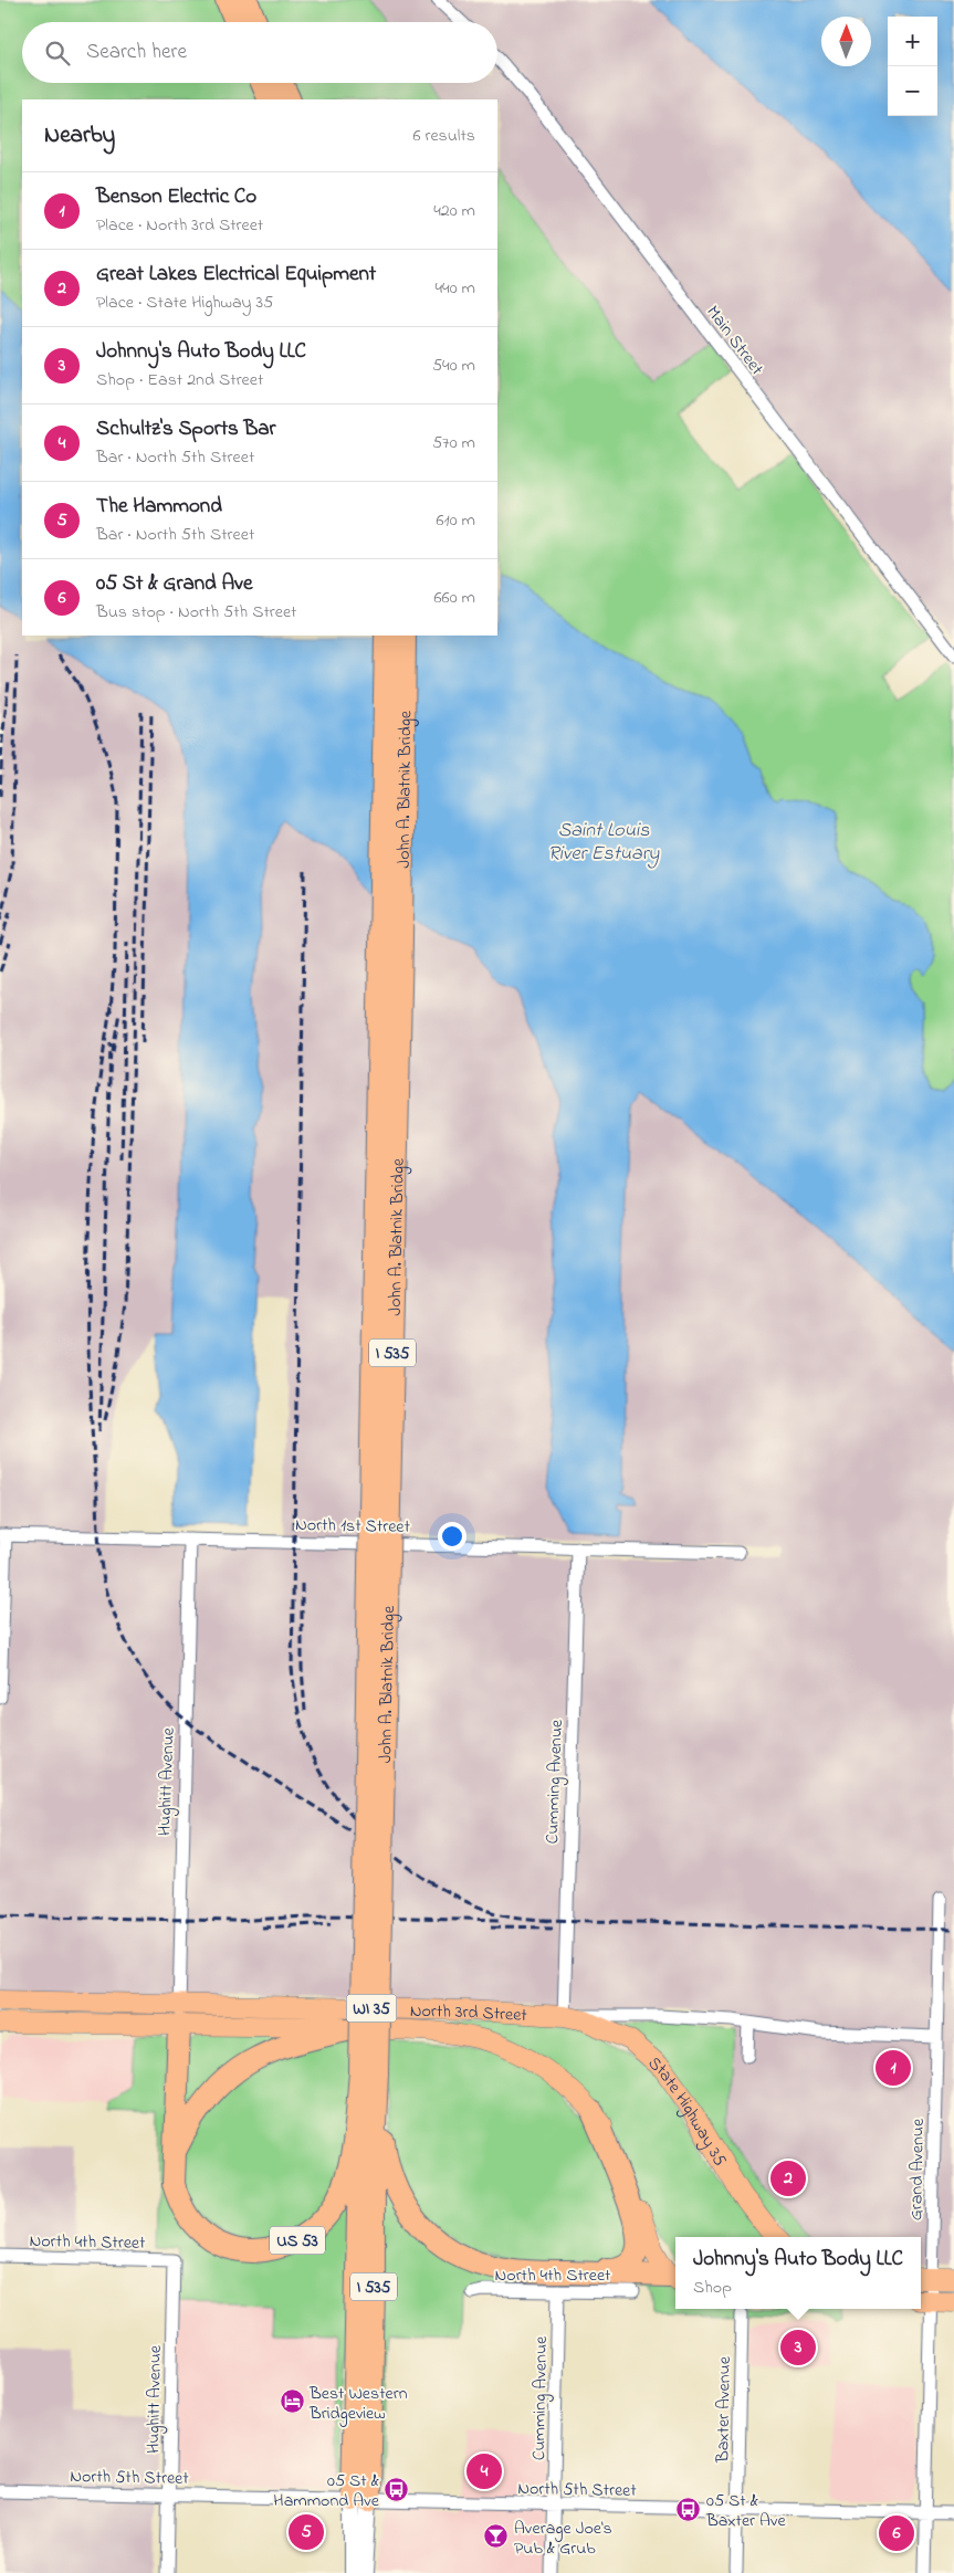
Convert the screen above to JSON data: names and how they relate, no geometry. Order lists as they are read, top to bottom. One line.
{"streets":{"highway":["John A. Blatnik Bridge","I 535","US 53"],"main road":["WI 35","North 3rd Street","State Highway 35"],"street":["Main Street","North 1st Street","Hughitt Avenue","Cumming Avenue","Grand Avenue","North 4th Street","Baxter Avenue","North 5th Street"]},"crossings":[["John A. Blatnik Bridge","I 535"],["John A. Blatnik Bridge","US 53"],["I 535","US 53"],["I 535","North 5th Street"],["North 1st Street","Hughitt Avenue"],["North 1st Street","Cumming Avenue"],["Hughitt Avenue","North 3rd Street"],["Hughitt Avenue","North 4th Street"],["Hughitt Avenue","North 5th Street"],["Cumming Avenue","North 3rd Street"],["Cumming Avenue","State Highway 35"],["Cumming Avenue","North 4th Street"],["Cumming Avenue","North 5th Street"],["North 3rd Street","State Highway 35"],["North 3rd Street","Grand Avenue"],["Grand Avenue","North 5th Street"],["Baxter Avenue","North 5th Street"]],"water":["Saint Louis River Estuary"],"places":{"hotel":["Best Western Bridgeview"],"bus stop":["05 St & Hammond Ave","05 St & Baxter Ave"],"bar":["Average Joe's Pub & Grub"]},"north":"top","page":{"map_buttons":["+","−"],"search":"Search here","heading":["Nearby","6 results"],"list":[{"mark":"1","name":"Benson Electric Co","note":"Place · North 3rd Street","value":"420 m"},{"mark":"2","name":"Great Lakes Electrical Equipment","note":"Place · State Highway 35","value":"440 m"},{"mark":"3","name":"Johnny's Auto Body LLC","note":"Shop · East 2nd Street","value":"540 m"},{"mark":"4","name":"Schultz's Sports Bar","note":"Bar · North 5th Street","value":"570 m"},{"mark":"5","name":"The Hammond","note":"Bar · North 5th Street","value":"610 m"},{"mark":"6","name":"05 St & Grand Ave","note":"Bus stop · North 5th Street","value":"660 m"}],"pins":["1","2","3","4","5","6"],"popup":["Johnny's Auto Body LLC","Shop"]}}
